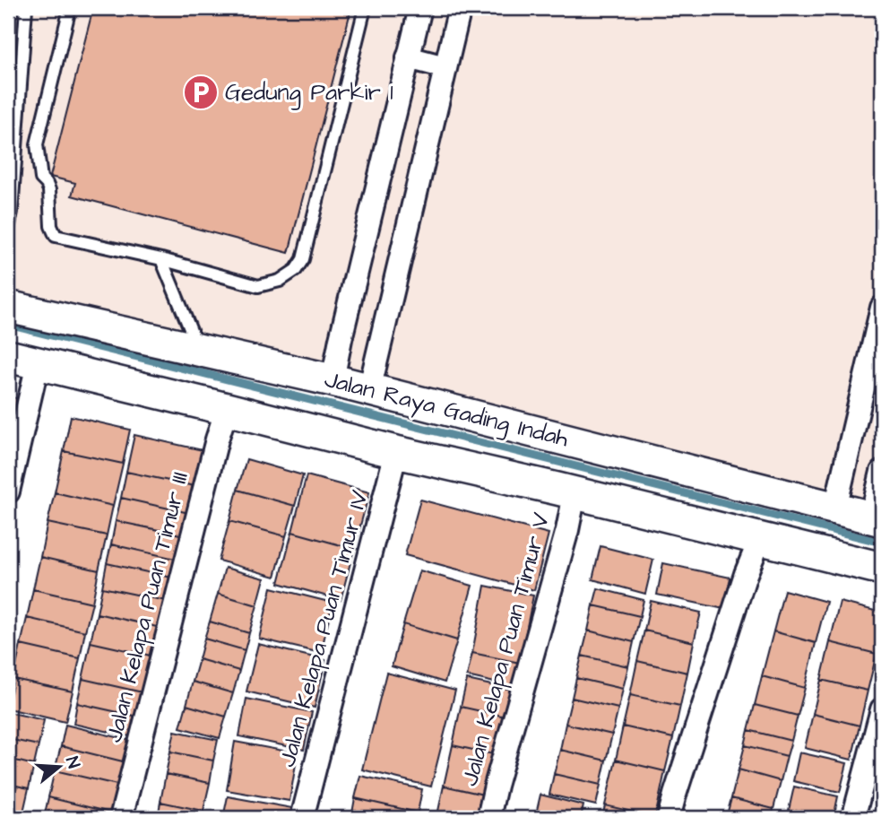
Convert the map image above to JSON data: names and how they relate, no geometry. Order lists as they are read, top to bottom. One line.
{"streets":{"street":["Jalan Raya Gading Indah","Jalan Kelapa Puan Timur III","Jalan Kelapa Puan Timur IV","Jalan Kelapa Puan Timur V"]},"places":{"parking":["Gedung Parkir 1"]},"north":"right"}
